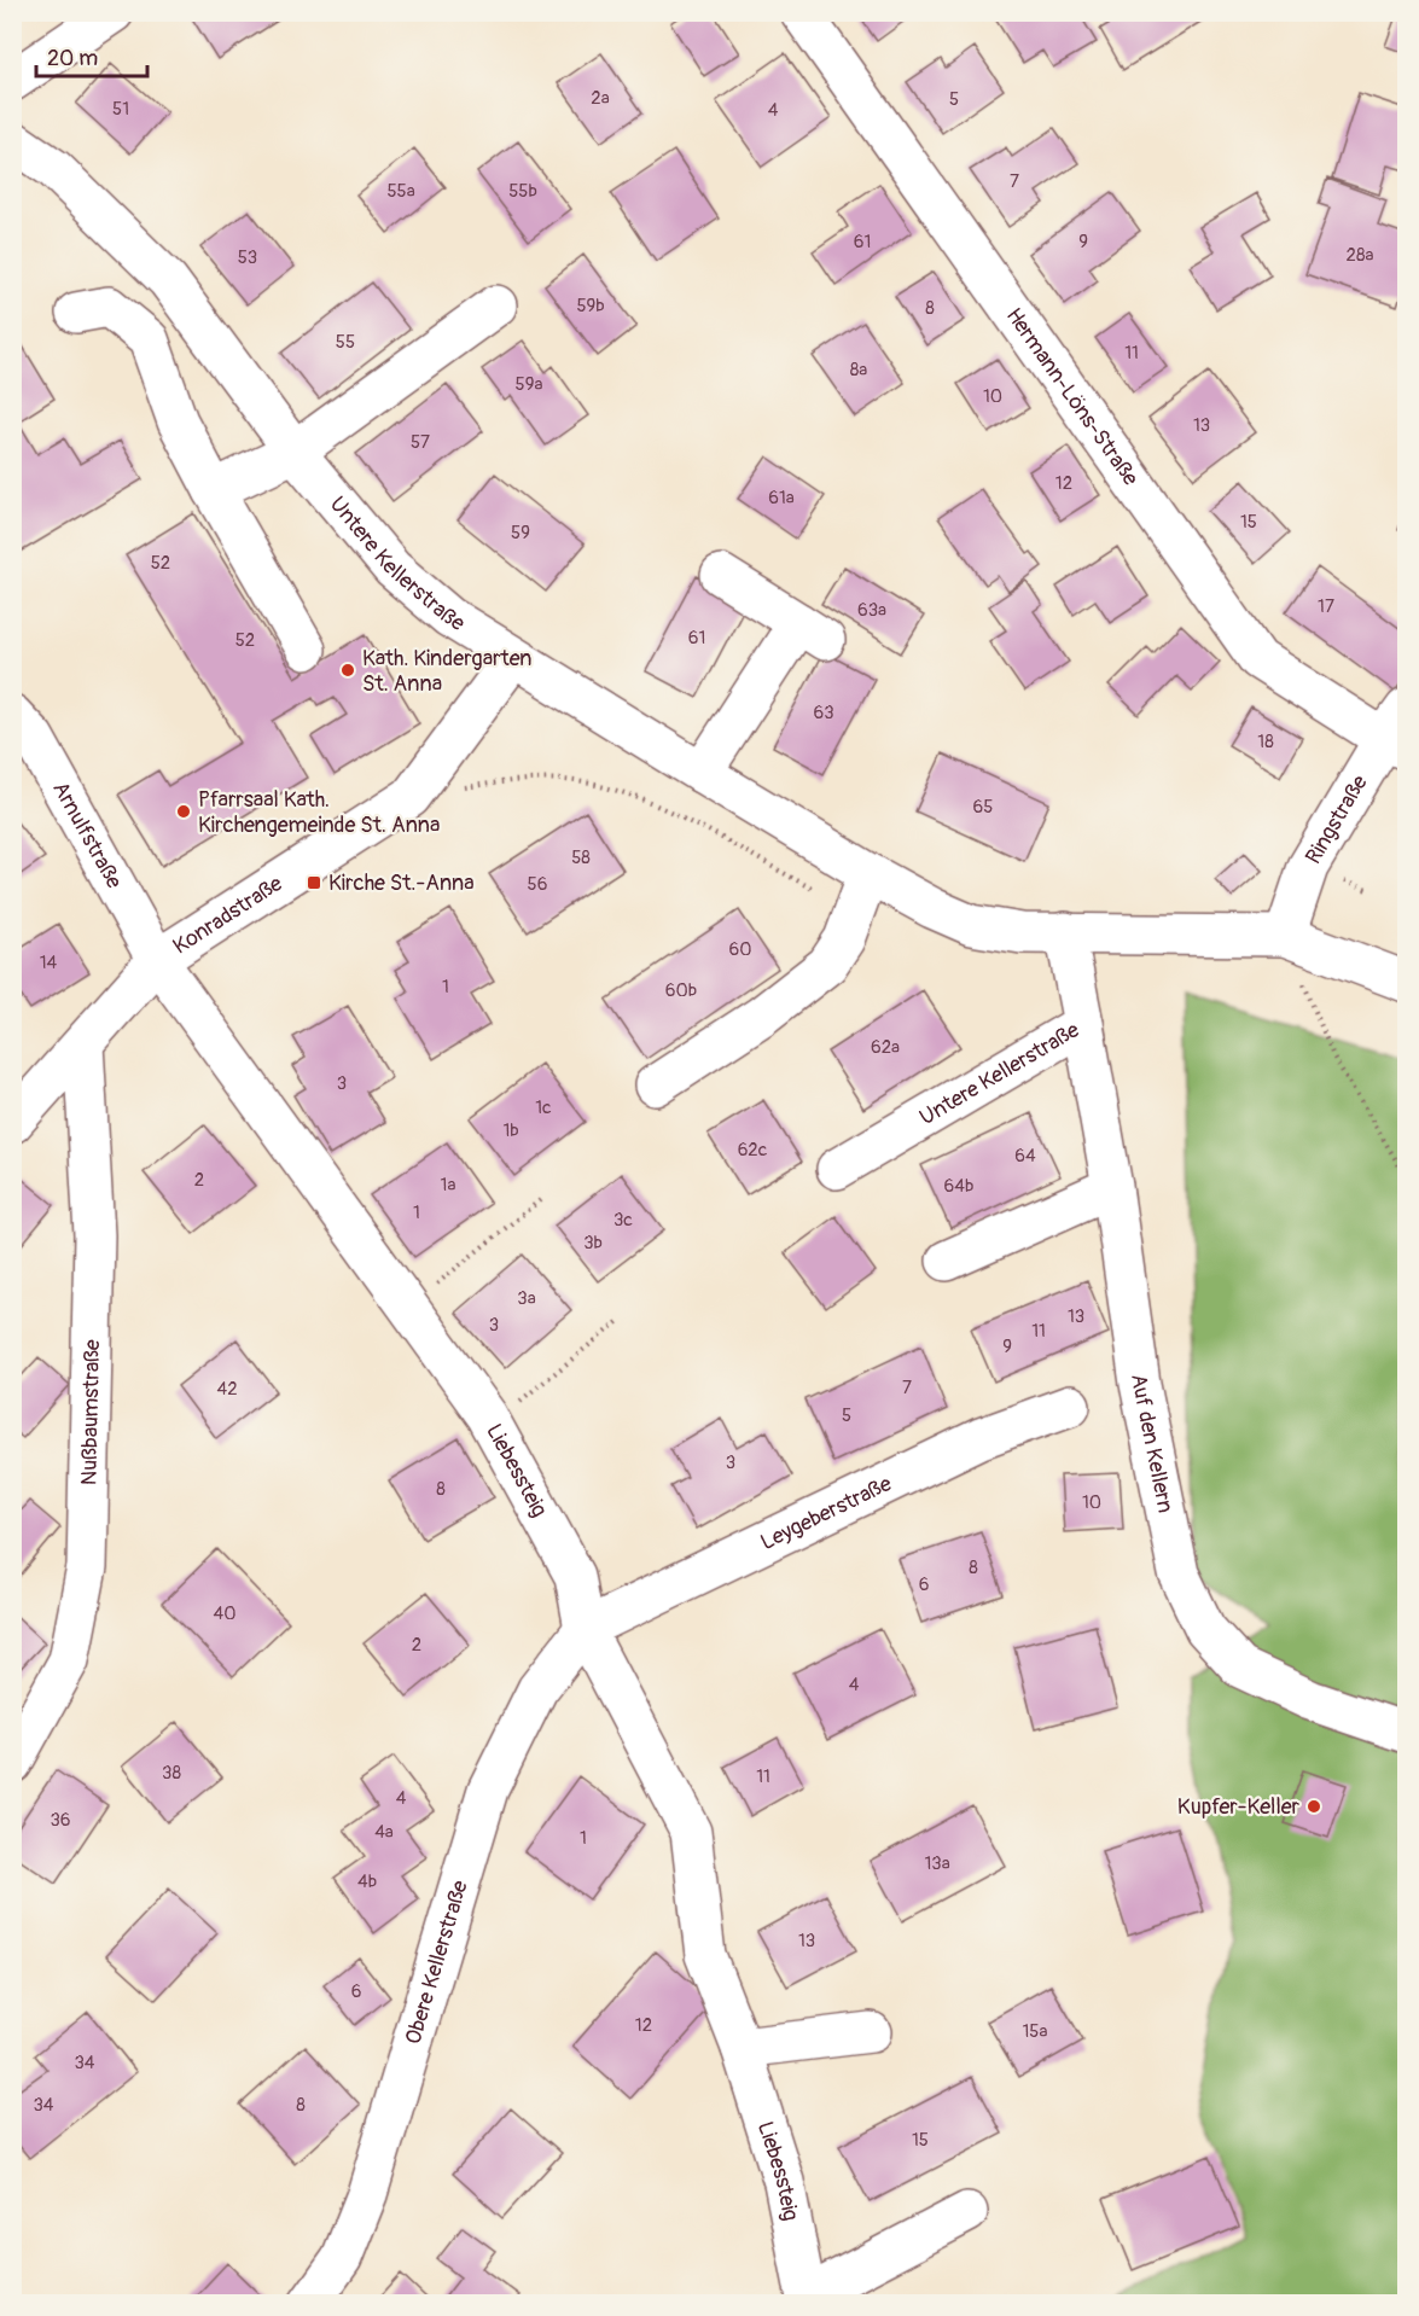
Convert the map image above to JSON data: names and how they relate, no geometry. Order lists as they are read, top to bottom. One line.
{"streets":{"street":["Hermann-Löns-Straße","Untere Kellerstraße","Ringstraße","Arnulfstraße","Konradstraße","Nußbaumstraße","Auf den Kellern","Liebessteig","Leygeberstraße","Obere Kellerstraße"]},"crossings":[["Hermann-Löns-Straße","Ringstraße"],["Untere Kellerstraße","Ringstraße"],["Untere Kellerstraße","Konradstraße"],["Untere Kellerstraße","Auf den Kellern"],["Arnulfstraße","Konradstraße"],["Arnulfstraße","Liebessteig"],["Konradstraße","Nußbaumstraße"],["Konradstraße","Liebessteig"],["Liebessteig","Leygeberstraße"],["Liebessteig","Obere Kellerstraße"],["Leygeberstraße","Obere Kellerstraße"]],"places":{"other":["Kath. Kindergarten St. Anna","Pfarrsaal Kath. Kirchengemeinde St. Anna","Kupfer-Keller"],"transit":["Kirche St.-Anna"]},"house_numbers":["2a","5","51","4","7","55a","55b","61","9","28a","53","59b","8","55","11","8a","59a","10","13","57","12","61a","15","59","52","17","63a","61","52","63","18","65","58","56","60","14","1","60b","62a","3","1c","1b","62c","64","2","1a","64b","1","3c","3b","3a","13","3","11","9","7","42","5","3","8","10","8","6","40","2","4","38","11","4","36","4a","1","13a","4b","13","6","12","15a","34","34","8","15"],"scale_bar":"20 m"}
